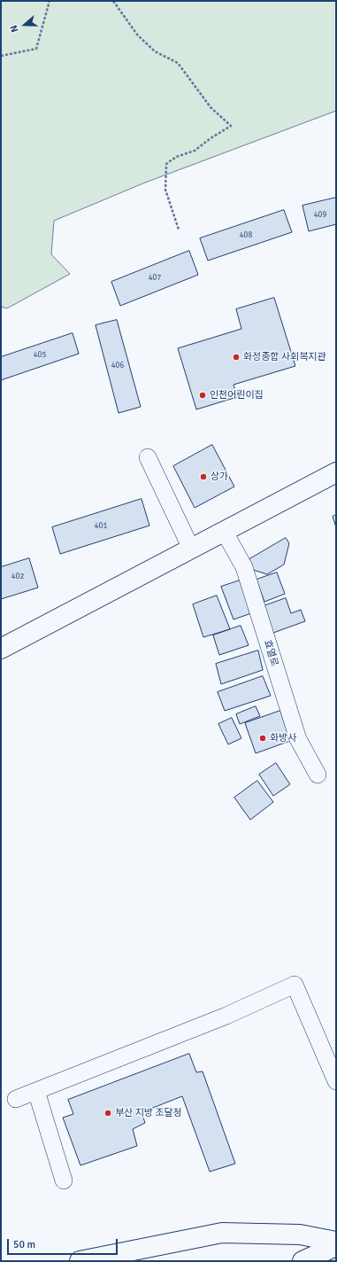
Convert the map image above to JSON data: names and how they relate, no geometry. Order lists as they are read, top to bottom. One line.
{"streets":{"street":["효열로"]},"places":["화정종합 사회복지관","인천어린이집","상가","화방사","부산 지방 조달청"],"house_numbers":["409","408","407","405","406","401","402"],"scale_bar":"50 m","north":"left"}
